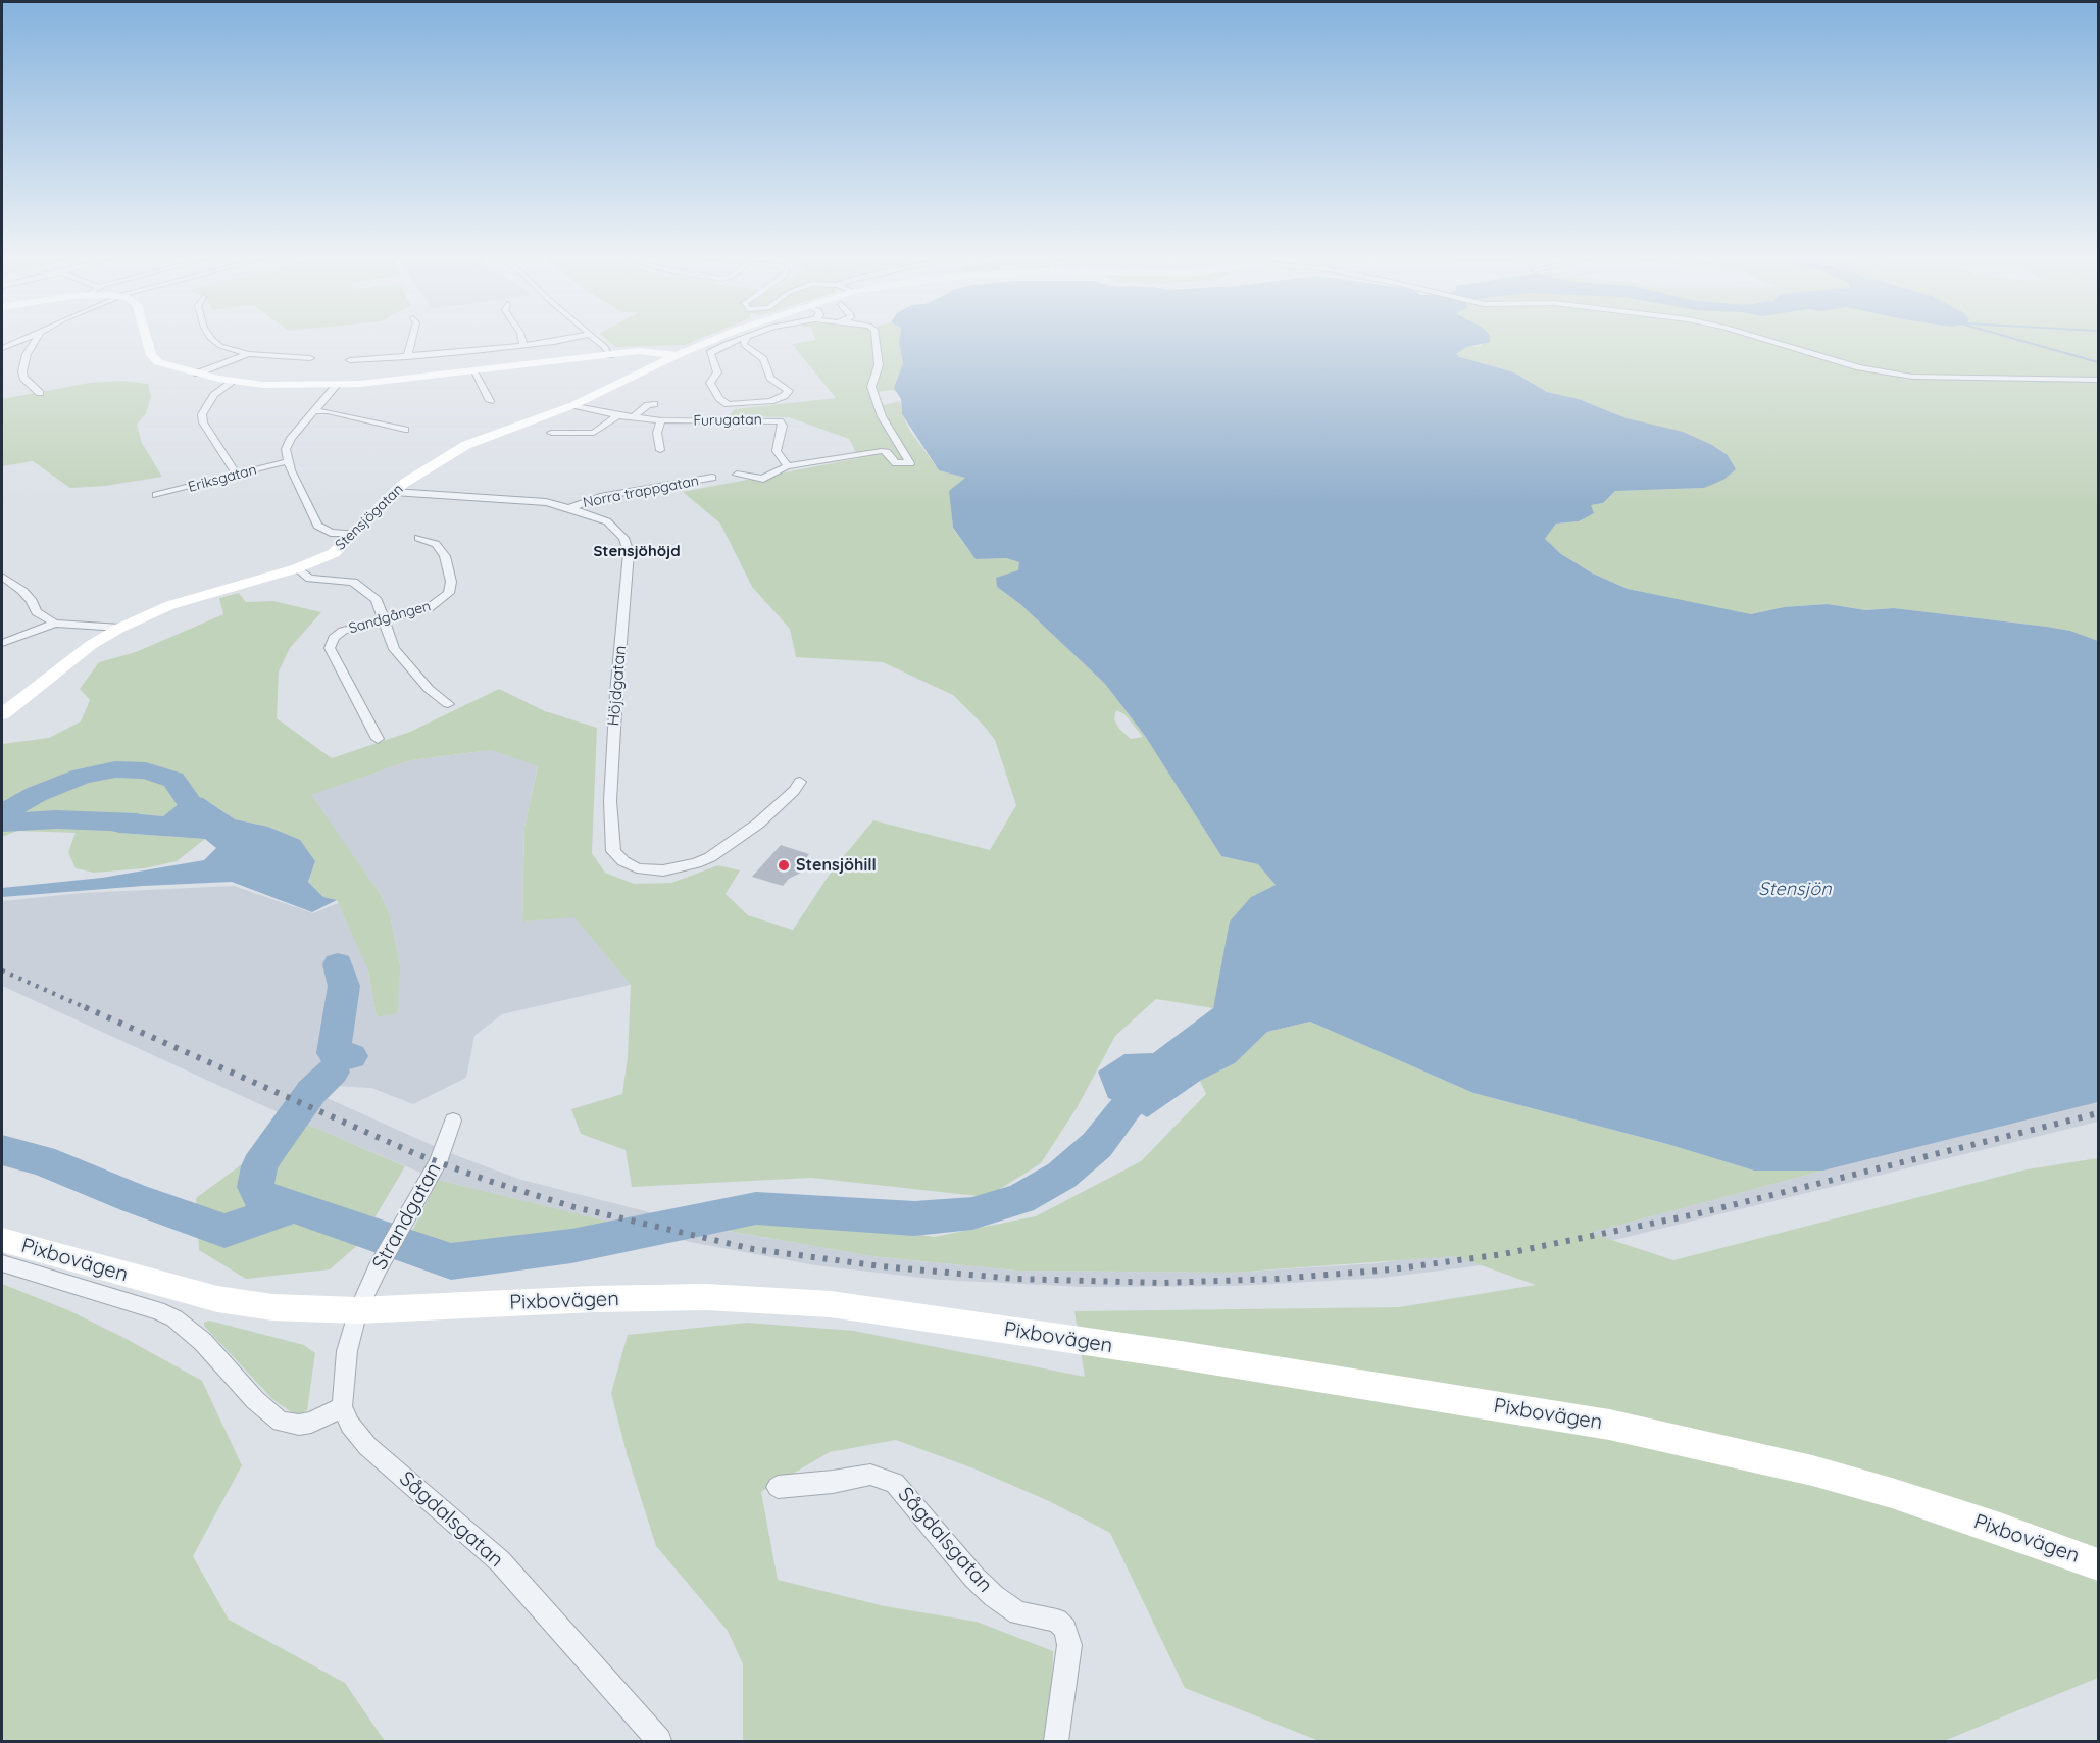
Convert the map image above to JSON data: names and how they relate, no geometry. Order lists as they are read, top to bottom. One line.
{"streets":{"street":["Furugatan","Eriksgatan","Norra trappgatan","Stensjögatan","Sandgången","Höjdgatan","Strandgatan","Pixbovägen","Sågdalsgatan"]},"crossings":[["Furugatan","Stensjögatan"],["Norra trappgatan","Höjdgatan"],["Stensjögatan","Höjdgatan"],["Strandgatan","Pixbovägen"]],"districts":["Stensjöhöjd"],"water":["Stensjön"],"places":["Stensjöhill"]}
